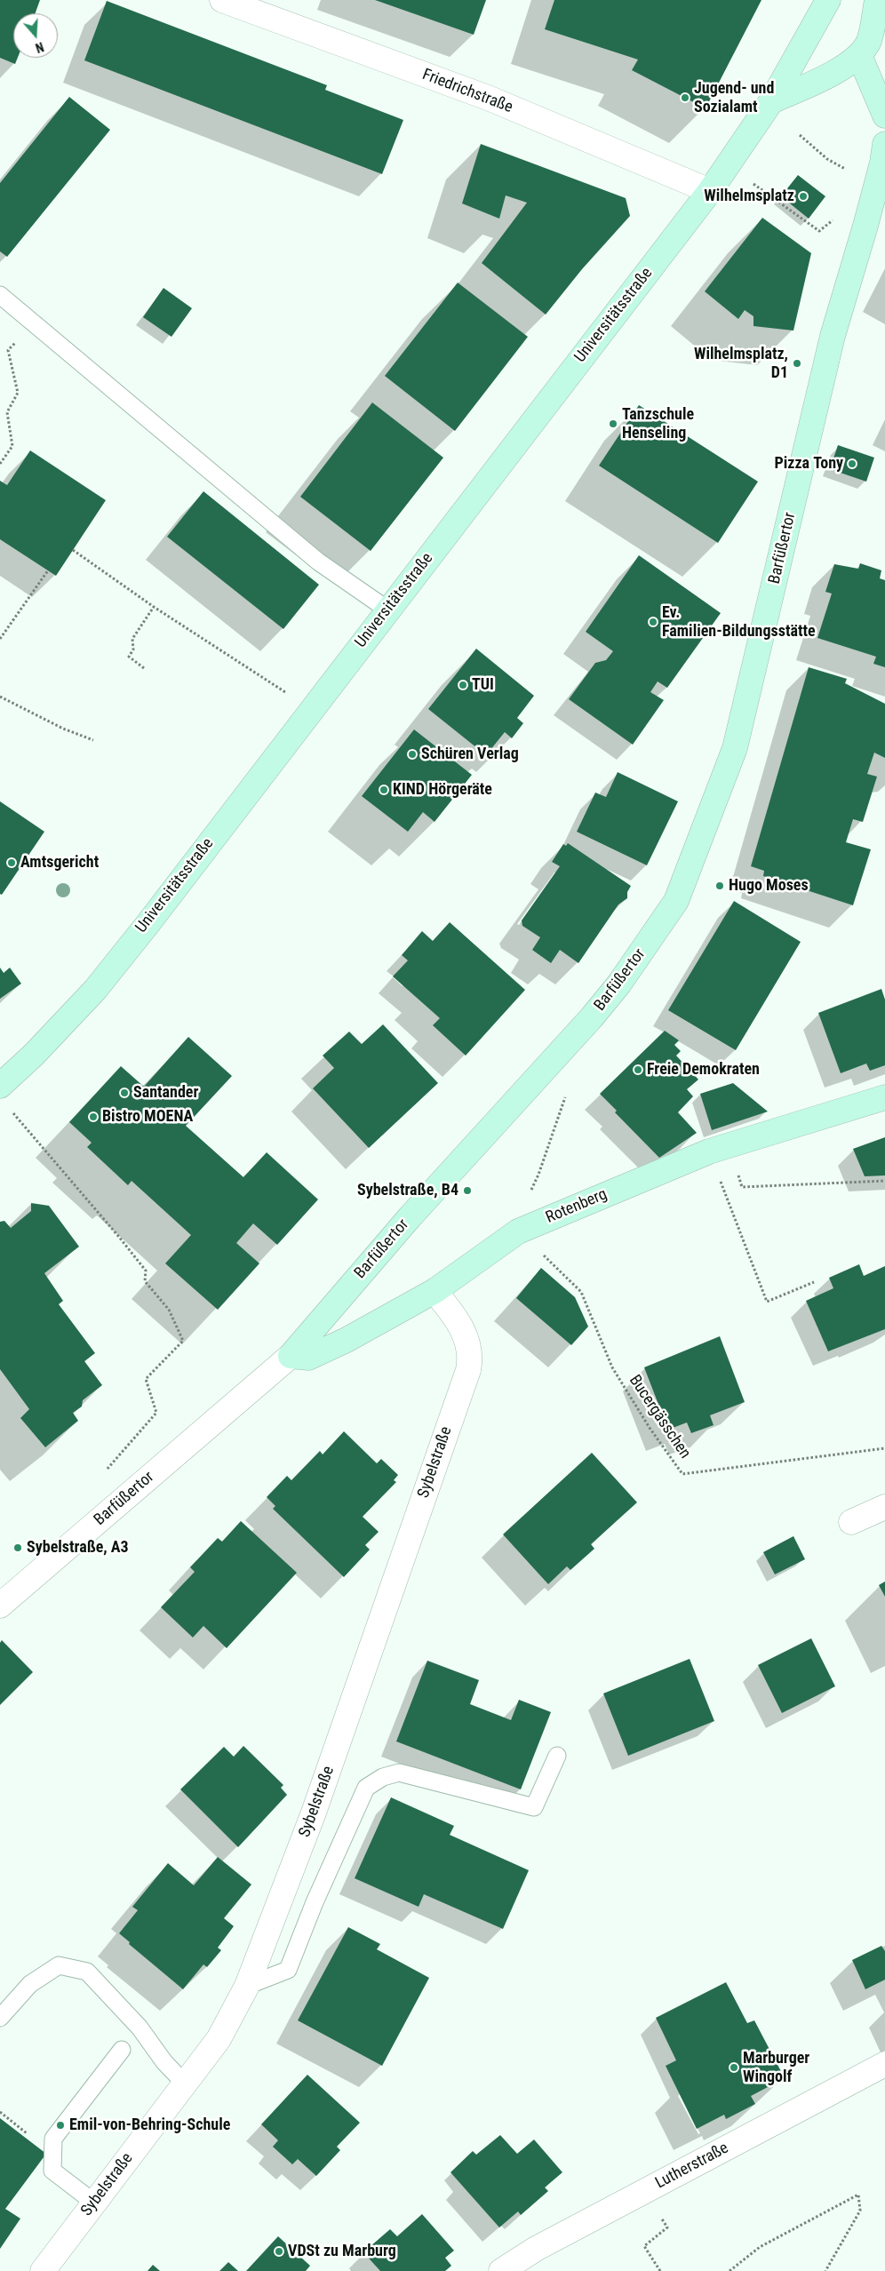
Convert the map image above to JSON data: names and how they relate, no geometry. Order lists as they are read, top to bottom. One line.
{"streets":{"street":["Friedrichstraße","Universitätsstraße","Barfüßertor","Rotenberg","Sybelstraße","Lutherstraße"],"path":["Bucergässchen"]},"crossings":[["Friedrichstraße","Universitätsstraße"],["Barfüßertor","Rotenberg"],["Rotenberg","Bucergässchen"],["Rotenberg","Sybelstraße"]],"places":["Jugend- und Sozialamt","Wilhelmsplatz","Wilhelmsplatz, D1","Tanzschule Henseling","Pizza Tony","Ev. Familien-Bildungsstätte","TUI","Schüren Verlag","KIND Hörgeräte","Amtsgericht","Hugo Moses","Freie Demokraten","Santander","Bistro MOENA","Sybelstraße, B4","Sybelstraße, A3","Marburger Wingolf","Emil-von-Behring-Schule","VDSt zu Marburg"],"north":"bottom"}
